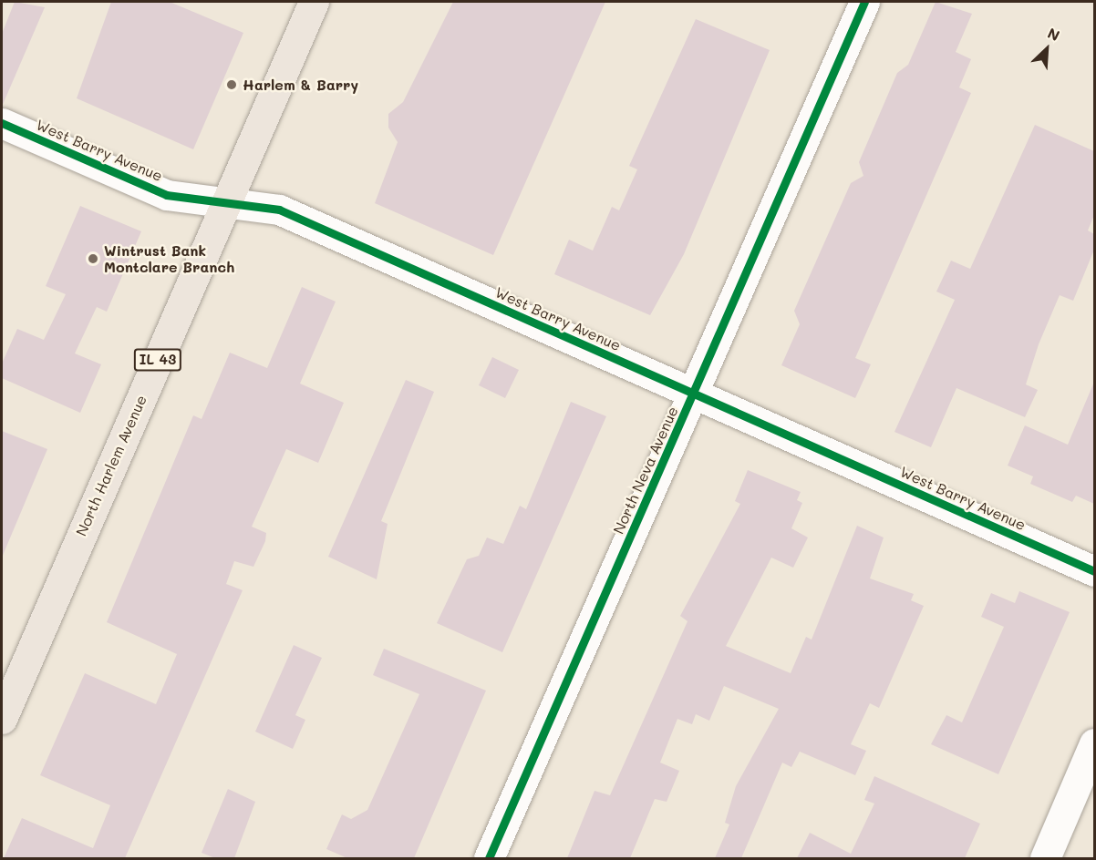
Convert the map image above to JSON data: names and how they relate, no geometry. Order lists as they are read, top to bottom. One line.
{"streets":{"main road":["IL 43","North Harlem Avenue"],"street":["West Barry Avenue","North Neva Avenue"]},"crossings":[["West Barry Avenue","North Harlem Avenue"],["West Barry Avenue","North Neva Avenue"]],"places":["Harlem & Barry","Wintrust Bank Montclare Branch"],"north":"top right"}
